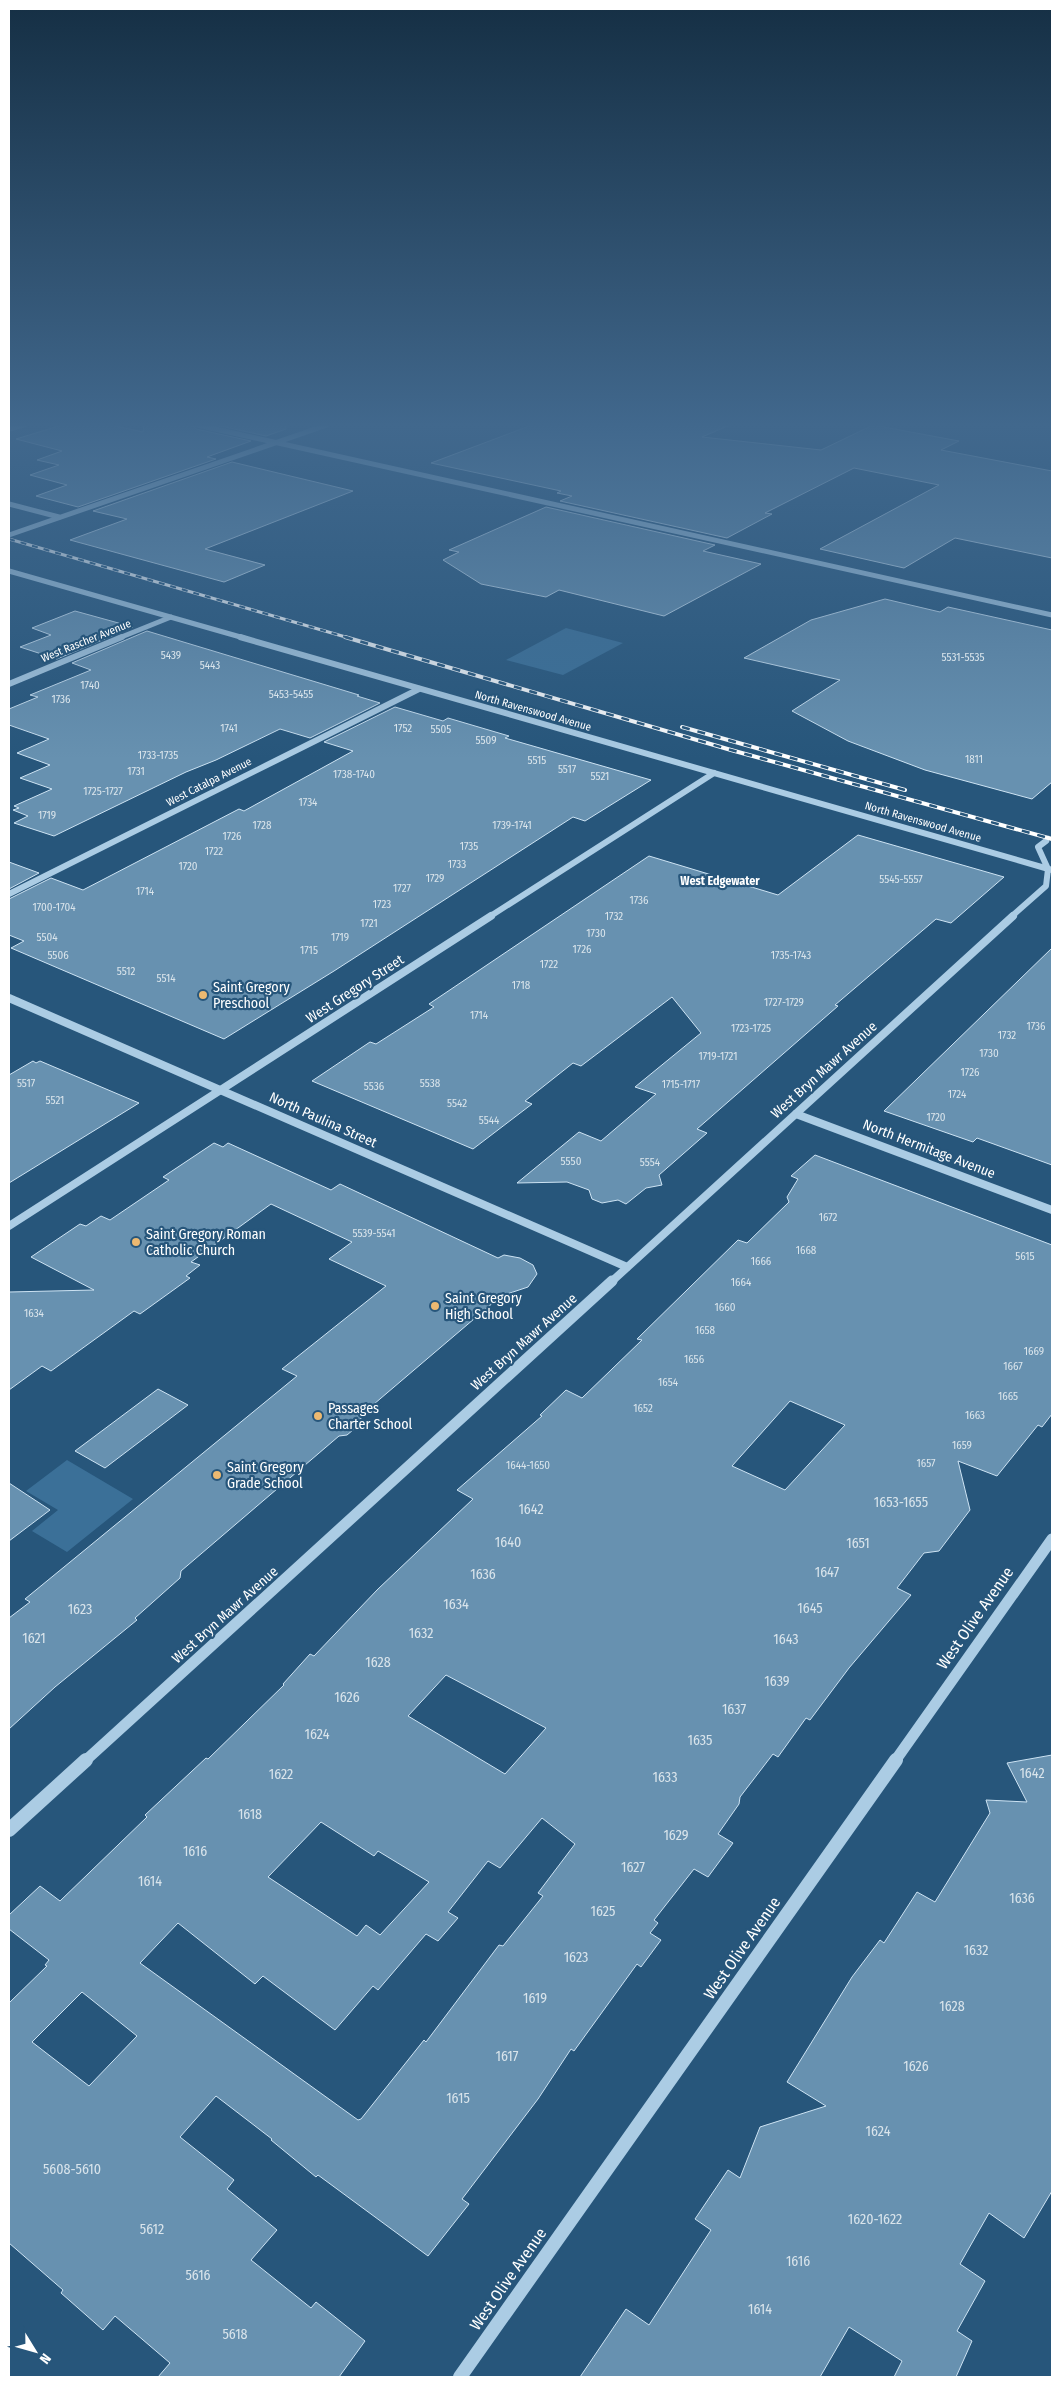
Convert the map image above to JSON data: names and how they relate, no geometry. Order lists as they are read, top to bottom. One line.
{"streets":{"street":["West Rascher Avenue","North Ravenswood Avenue","West Catalpa Avenue","West Gregory Street","West Bryn Mawr Avenue","North Paulina Street","North Hermitage Avenue","West Olive Avenue"]},"crossings":[["West Rascher Avenue","North Ravenswood Avenue"],["North Ravenswood Avenue","West Catalpa Avenue"],["North Ravenswood Avenue","West Gregory Street"],["North Ravenswood Avenue","West Bryn Mawr Avenue"],["West Gregory Street","North Paulina Street"],["West Bryn Mawr Avenue","North Paulina Street"],["West Bryn Mawr Avenue","North Hermitage Avenue"]],"districts":["West Edgewater"],"places":["Saint Gregory Preschool","Saint Gregory Roman Catholic Church","Saint Gregory High School","Passages Charter School","Saint Gregory Grade School"],"house_numbers":["5439","5531-5535","5443","1740","5453-5455","1736","1741","1752","5505","5509","1733-1735","1811","5515","5517","1731","1738-1740","5521","1725-1727","1734","1719","1728","1739-1741","1726","1735","1722","1733","1720","1729","5545-5557","1727","1714","1736","1723","1700-1704","1732","1721","1730","5504","1719","1726","1715","5506","1735-1743","1722","5512","5514","1718","1727-1729","1714","1736","1723-1725","1732","1730","1719-1721","1726","5517","5538","1715-1717","5536","1724","5521","5542","1720","5544","5550","5554","1672","5539-5541","1668","5615","1666","1664","1660","1634","1658","1669","1656","1667","1654","1665","1652","1663","1659","1657","1644-1650","1653-1655","1642","1640","1651","1647","1636","1634","1645","1623","1632","1621","1643","1628","1639","1626","1637","1624","1635","1642","1622","1633","1618","1629","1616","1627","1614","1636","1625","1632","1623","1619","1628","1617","1626","1615","1624","5608-5610","1620-1622","5612","1616","5616","1614","5618"],"north":"bottom right"}
